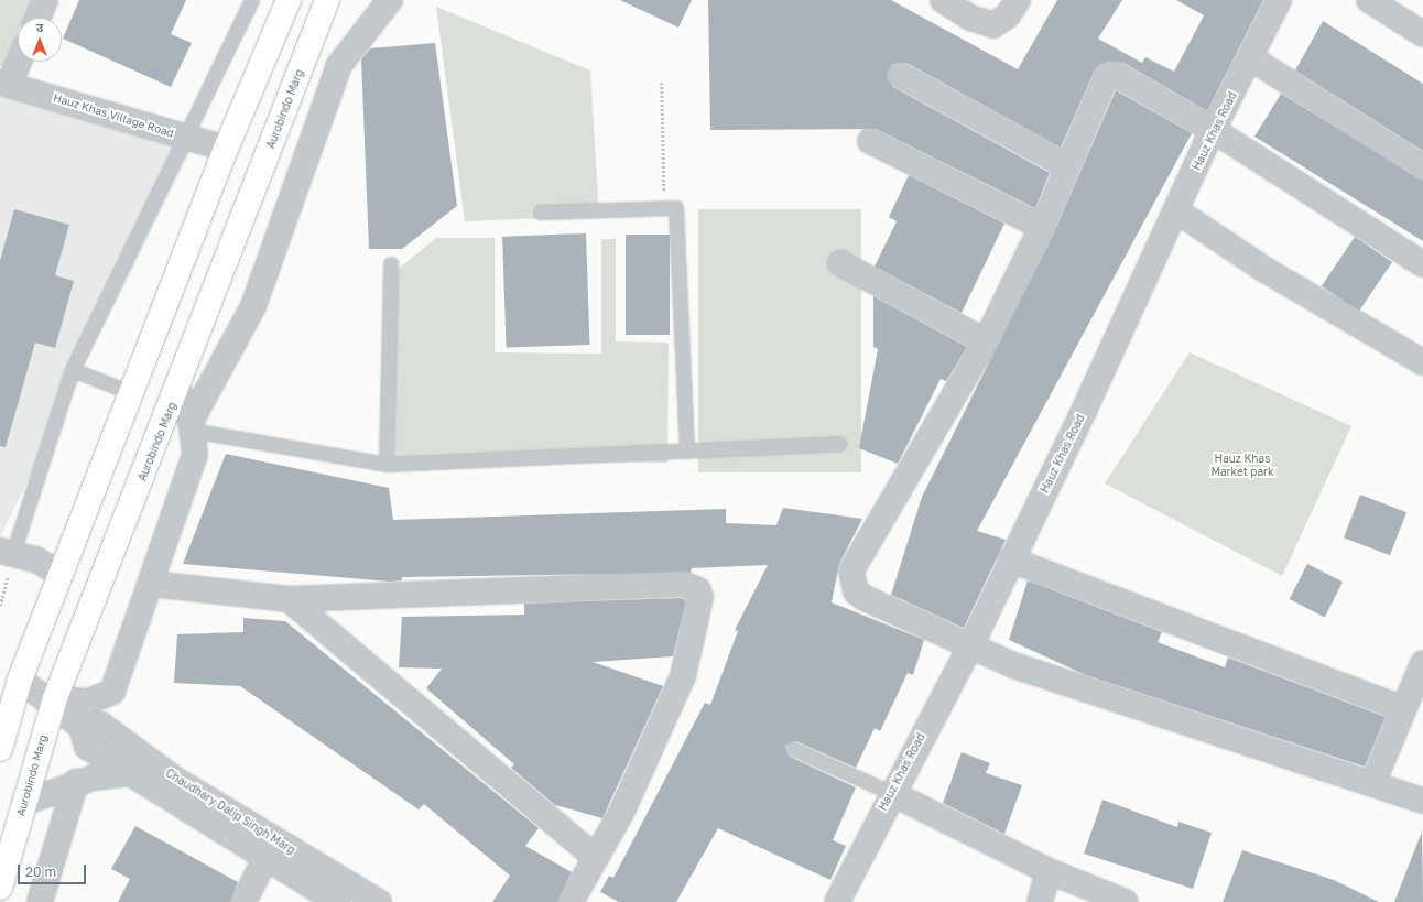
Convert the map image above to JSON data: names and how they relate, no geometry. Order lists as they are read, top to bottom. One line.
{"streets":{"highway":["Aurobindo Marg"],"street":["Hauz Khas Village Road","Hauz Khas Road","Chaudhary Dalip Singh Marg"]},"parks":["Hauz Khas Market park"],"scale_bar":"20 m","north":"top"}
